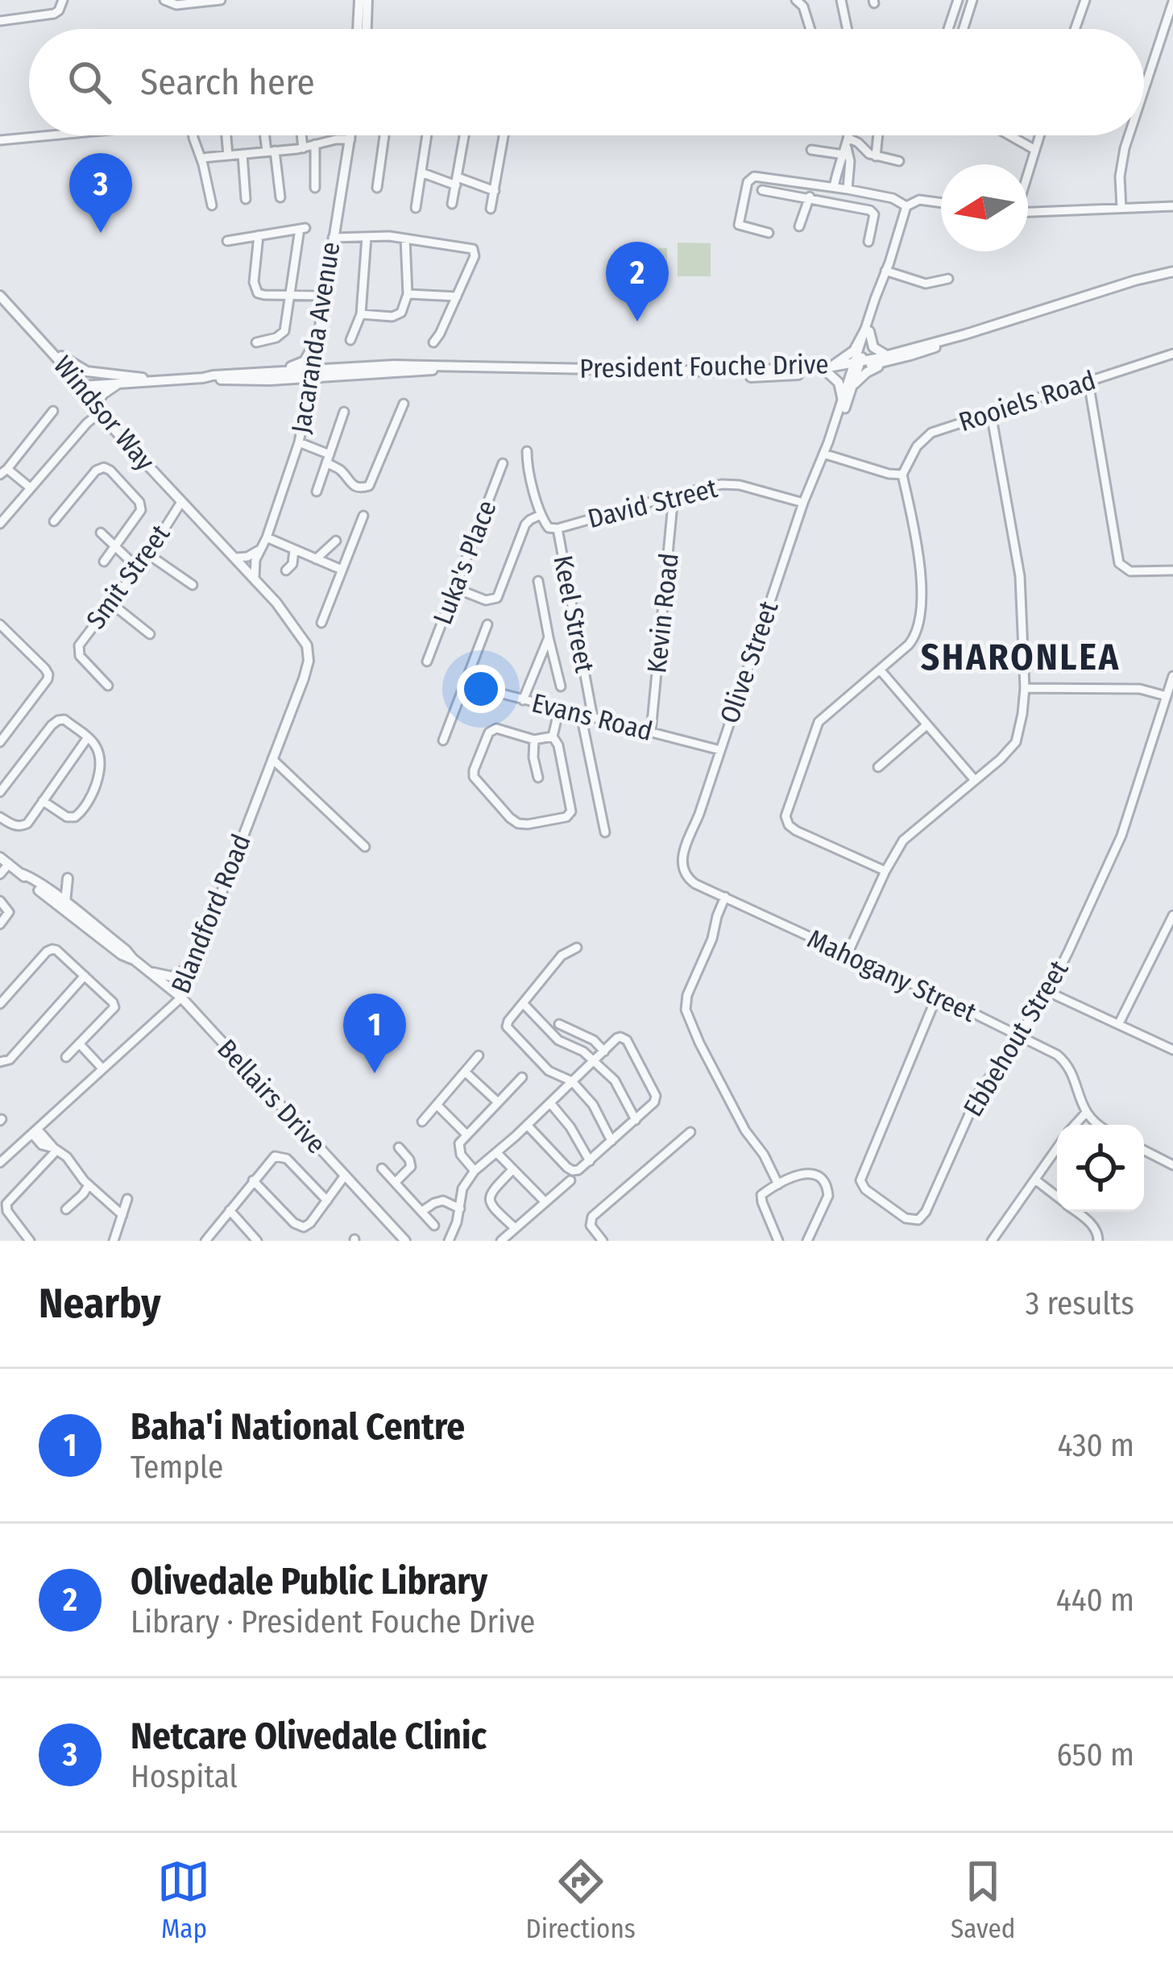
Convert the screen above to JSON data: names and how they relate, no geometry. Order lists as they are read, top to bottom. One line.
{"streets":{"street":["Jacaranda Avenue","President Fouche Drive","Rooiels Road","Windsor Way","David Street","Luka's Place","Smit Street","Kevin Road","Keel Street","Olive Street","Evans Road","Blandford Road","Mahogany Street","Ebbehout Street","Bellairs Drive"]},"crossings":[["Jacaranda Avenue","President Fouche Drive"],["Jacaranda Avenue","Windsor Way"],["President Fouche Drive","Windsor Way"],["President Fouche Drive","Olive Street"],["Windsor Way","Smit Street"],["Windsor Way","Blandford Road"],["David Street","Kevin Road"],["David Street","Keel Street"],["David Street","Olive Street"],["Kevin Road","Evans Road"],["Keel Street","Evans Road"],["Olive Street","Evans Road"],["Olive Street","Mahogany Street"],["Blandford Road","Bellairs Drive"],["Mahogany Street","Ebbehout Street"]],"districts":["SHARONLEA"],"north":"left","page":{"search":"Search here","pins":["3","2","1"],"heading":["Nearby","3 results"],"list":[{"mark":"1","name":"Baha'i National Centre","note":"Temple","value":"430 m"},{"mark":"2","name":"Olivedale Public Library","note":"Library · President Fouche Drive","value":"440 m"},{"mark":"3","name":"Netcare Olivedale Clinic","note":"Hospital","value":"650 m"}],"nav":["Map","Directions","Saved"]}}
